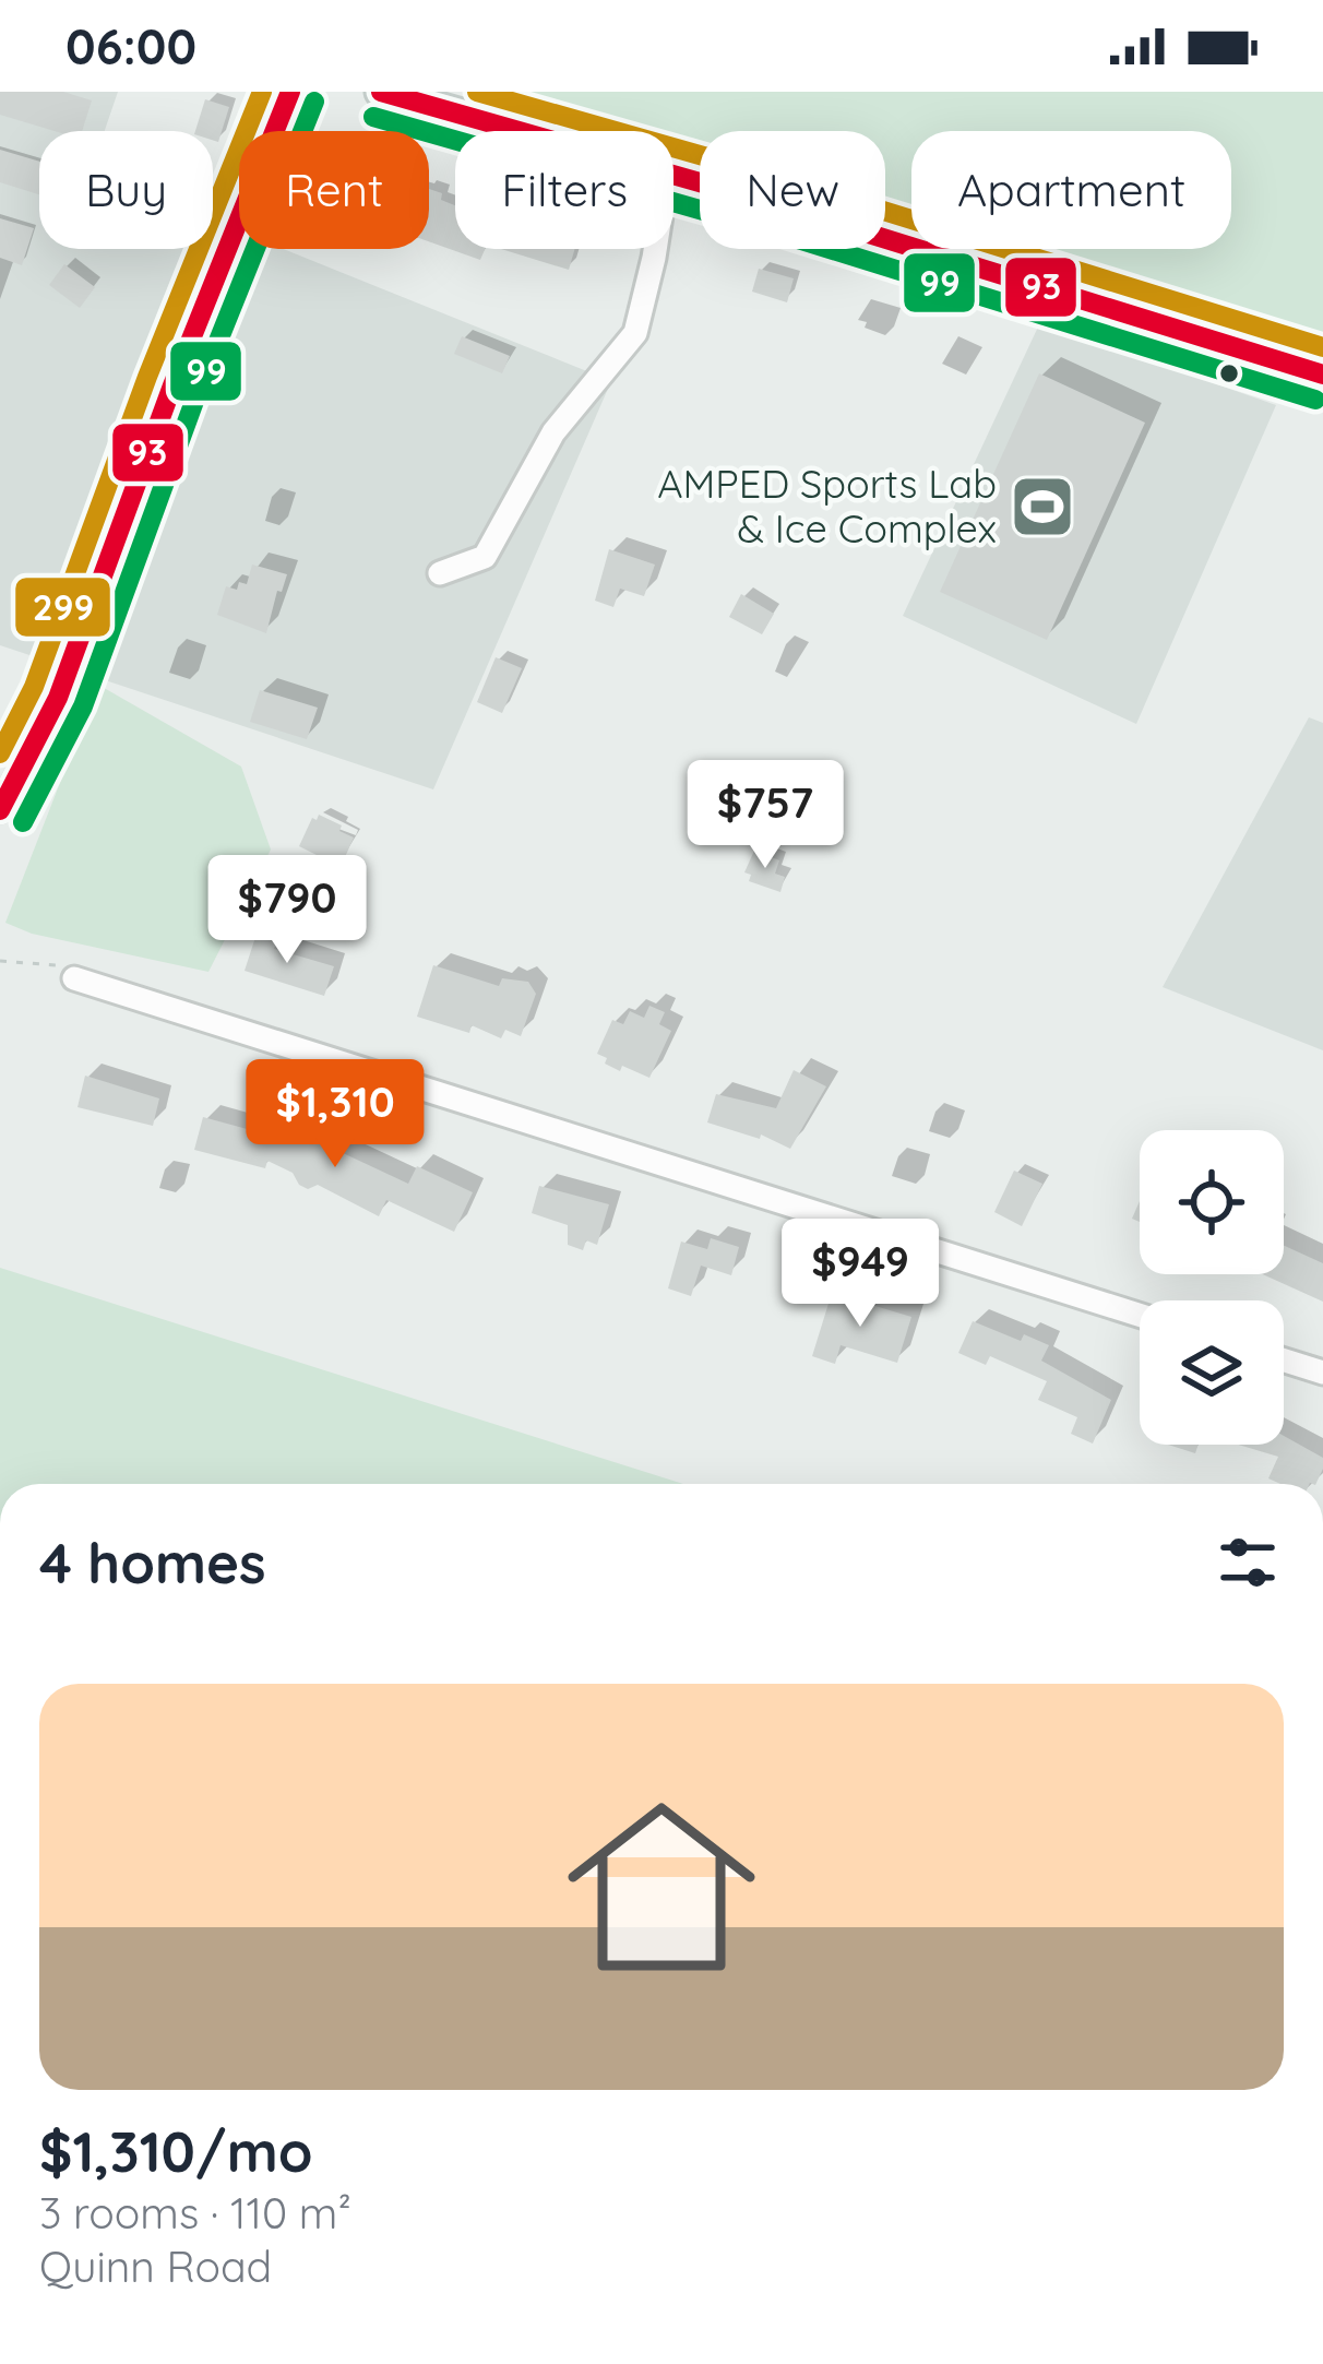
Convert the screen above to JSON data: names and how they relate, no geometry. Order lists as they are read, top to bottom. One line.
{"places":{"sports":["AMPED Sports Lab & Ice Complex"]},"lines":["transit line 93","transit line 299","transit line 99"],"page":{"status":"06:00","chip":["Buy","Rent","Filters","New","Apartment"],"price":["$757","$790","$1,310","$949"],"heading":"4 homes","list":[{"name":"$1,310/mo","note":"3 rooms · 110 m² · Quinn Road"}]}}
